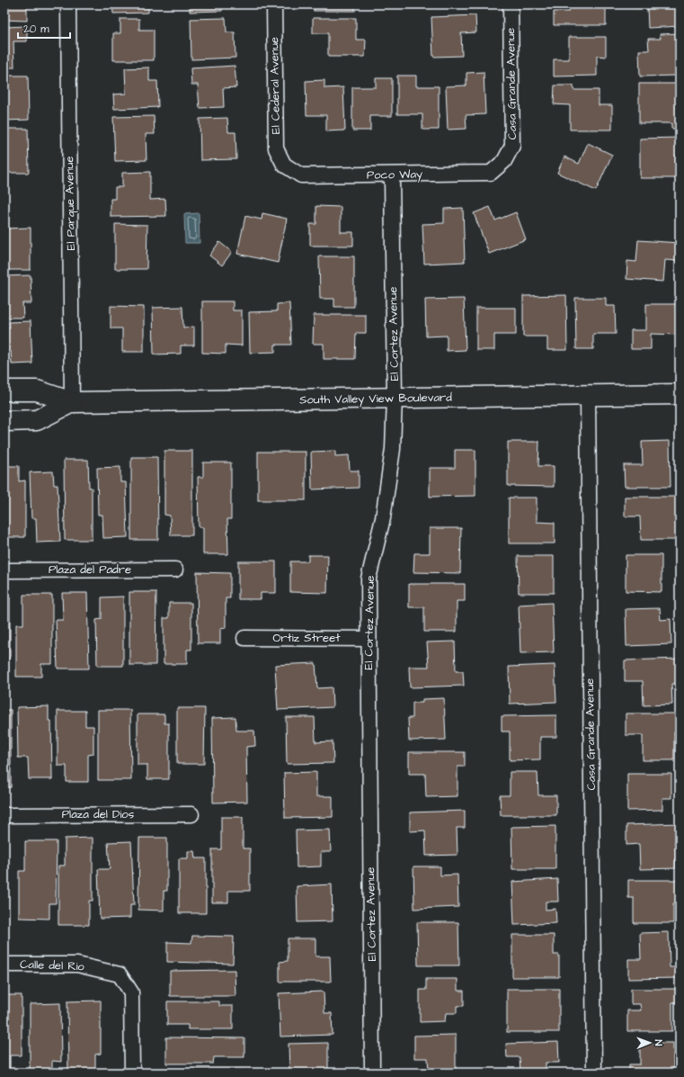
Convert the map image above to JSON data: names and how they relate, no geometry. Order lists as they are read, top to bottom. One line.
{"streets":{"main road":["South Valley View Boulevard"],"street":["Casa Grande Avenue","El Cederal Avenue","Poco Way","El Parque Avenue","El Cortez Avenue","Plaza del Padre","Ortiz Street","Plaza del Dios","Calle del Rio"]},"crossings":[["Casa Grande Avenue","Poco Way"],["Casa Grande Avenue","South Valley View Boulevard"],["El Cederal Avenue","Poco Way"],["Poco Way","El Cortez Avenue"],["El Parque Avenue","South Valley View Boulevard"],["El Cortez Avenue","South Valley View Boulevard"],["El Cortez Avenue","Ortiz Street"]],"scale_bar":"20 m","north":"right"}
